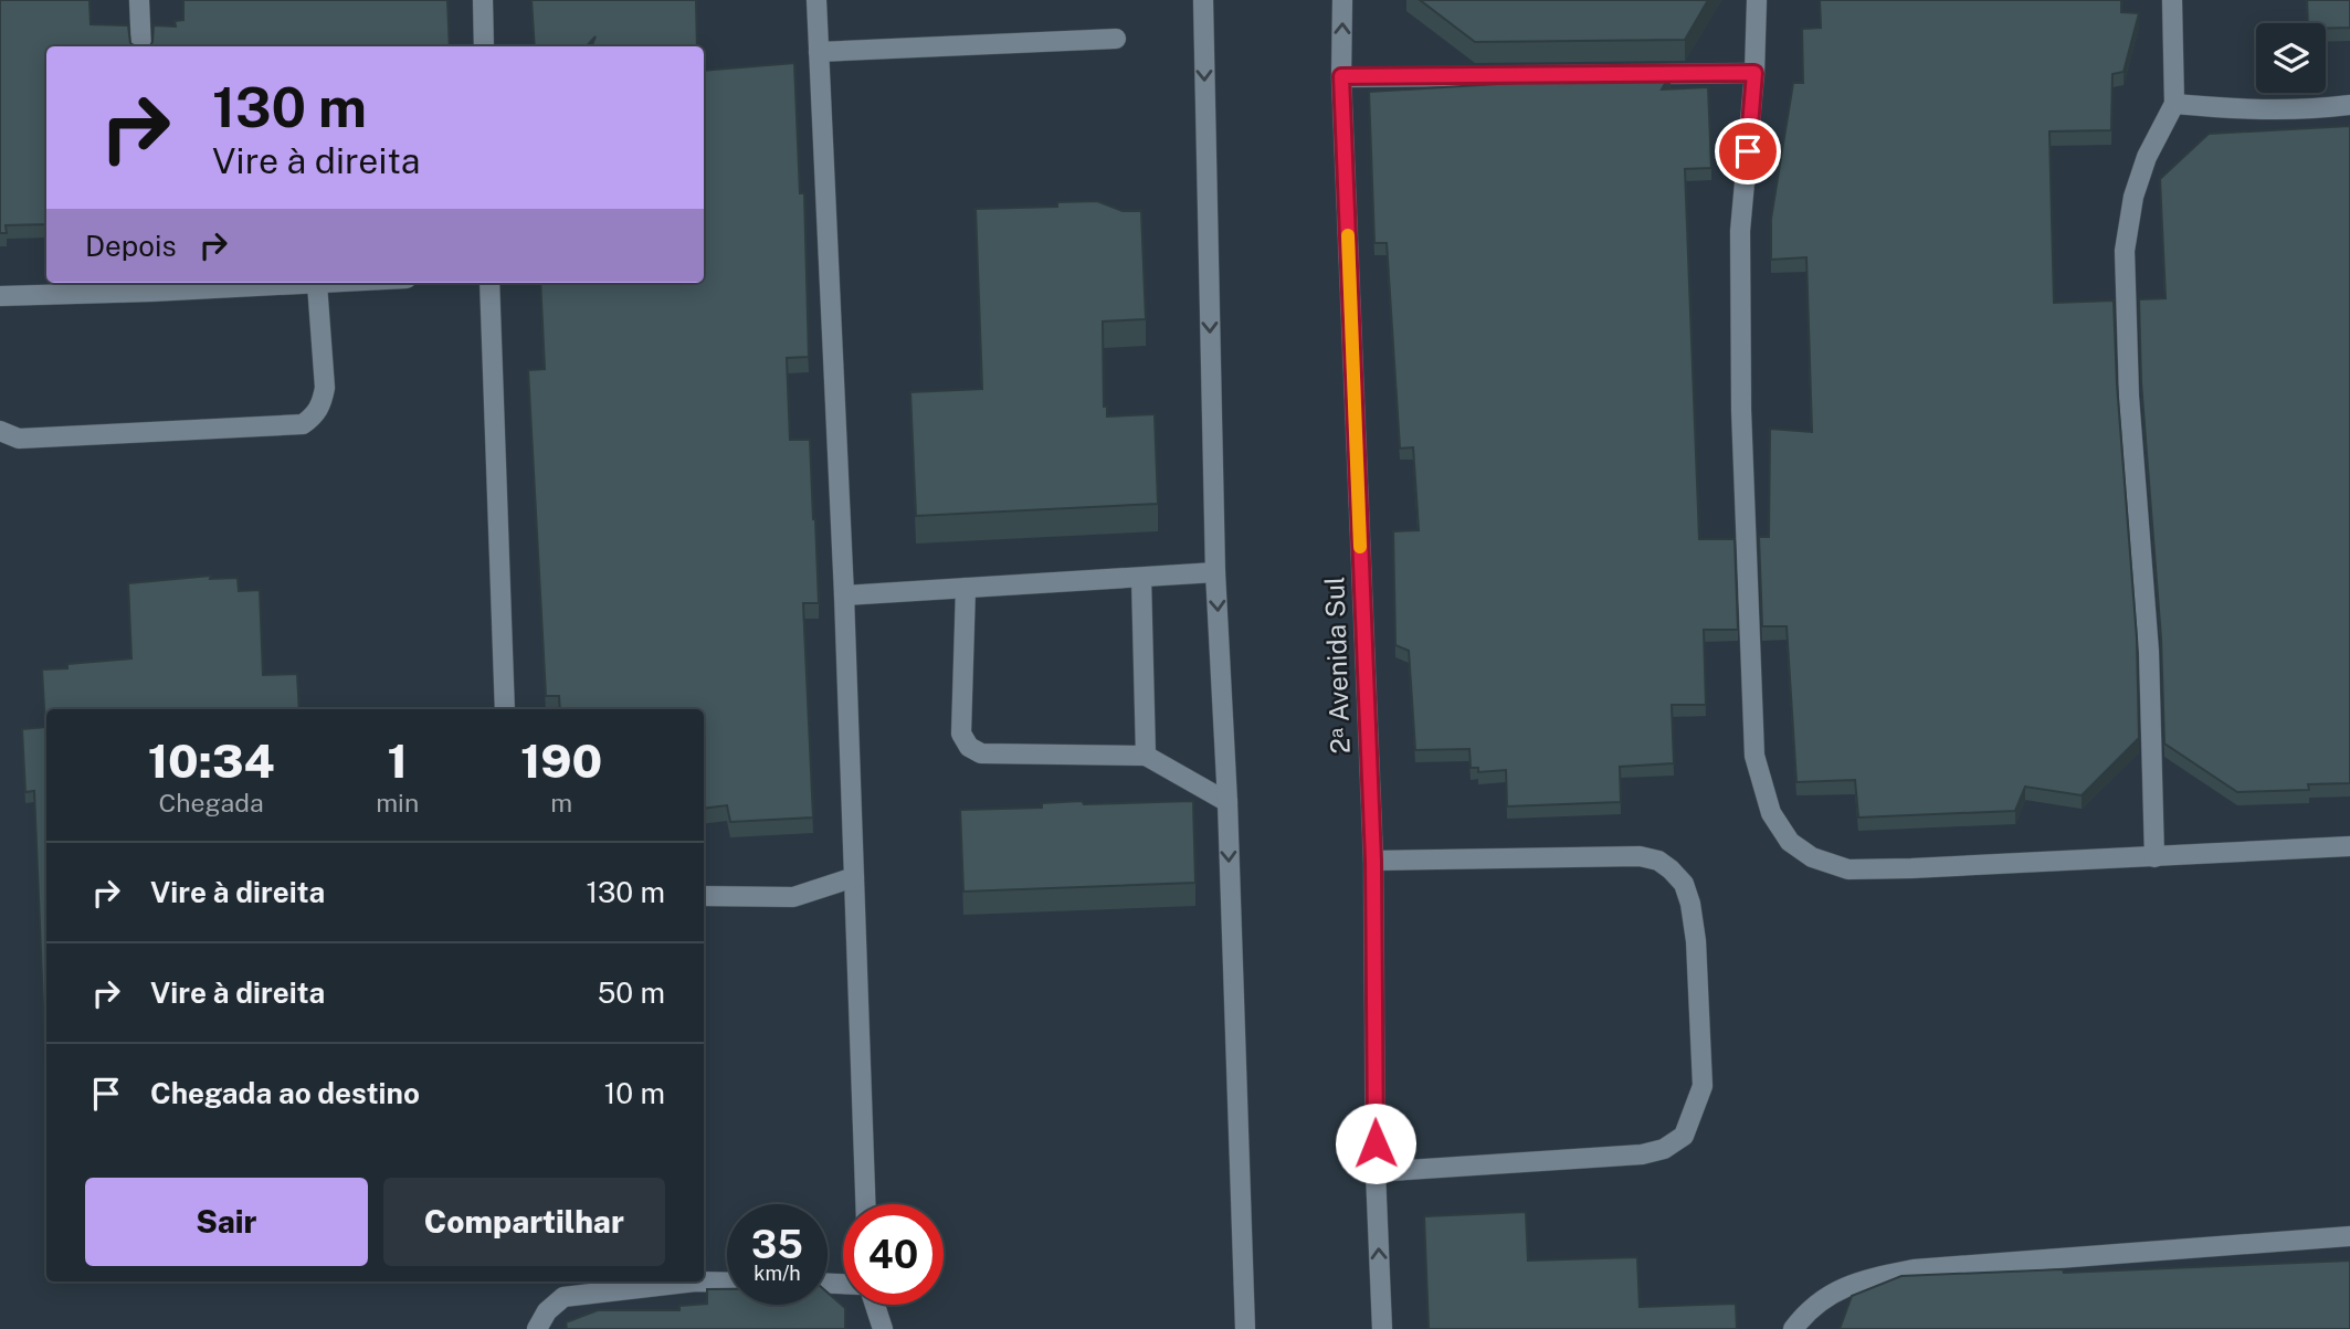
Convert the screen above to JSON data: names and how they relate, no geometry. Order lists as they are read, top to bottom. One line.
{"streets":{"street":["2ᵃ Avenida Sul"]},"page":{"turn":["130 m","Vire à direita"],"then":"Depois","eta":["10:34","Chegada","1","min","190","m"],"list":[{"name":"Vire à direita","value":"130 m"},{"name":"Vire à direita","value":"50 m"},{"name":"Chegada ao destino","value":"10 m"}],"buttons":["Sair","Compartilhar"],"speed":"35 km/h","limit":"40"}}
